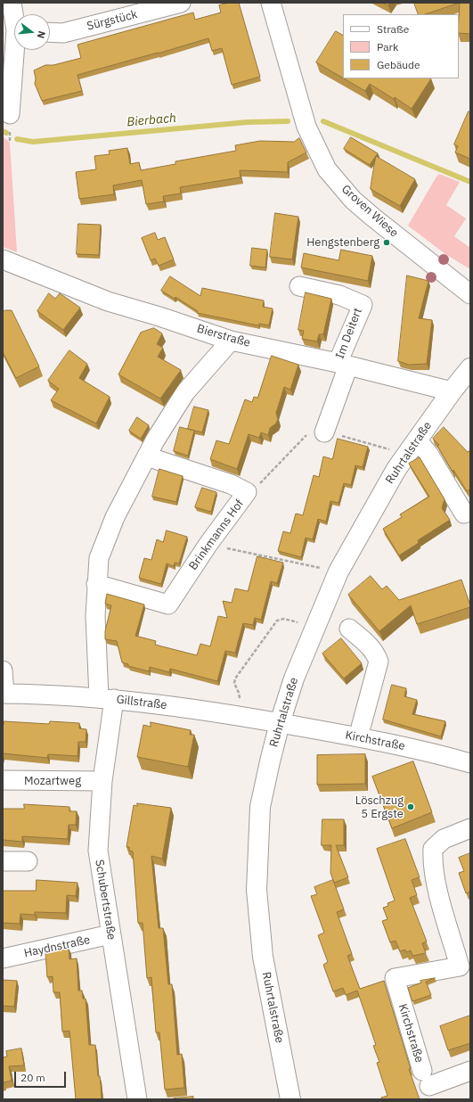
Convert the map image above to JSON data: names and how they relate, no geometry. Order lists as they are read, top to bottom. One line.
{"streets":{"main road":["Ruhrtalstraße"],"street":["Sürgstück","Groven Wiese","Im Deitert","Bierstraße","Brinkmanns Hof","Gillstraße","Kirchstraße","Mozartweg","Schubertstraße","Haydnstraße"]},"crossings":[["Im Deitert","Bierstraße"],["Bierstraße","Ruhrtalstraße"],["Ruhrtalstraße","Gillstraße"],["Ruhrtalstraße","Kirchstraße"],["Gillstraße","Kirchstraße"],["Gillstraße","Schubertstraße"],["Mozartweg","Schubertstraße"],["Schubertstraße","Haydnstraße"]],"water":["Bierbach"],"places":["Hengstenberg","Löschzug 5 Ergste"],"legend":["Straße","Park","Gebäude"],"scale_bar":"20 m","north":"right"}
